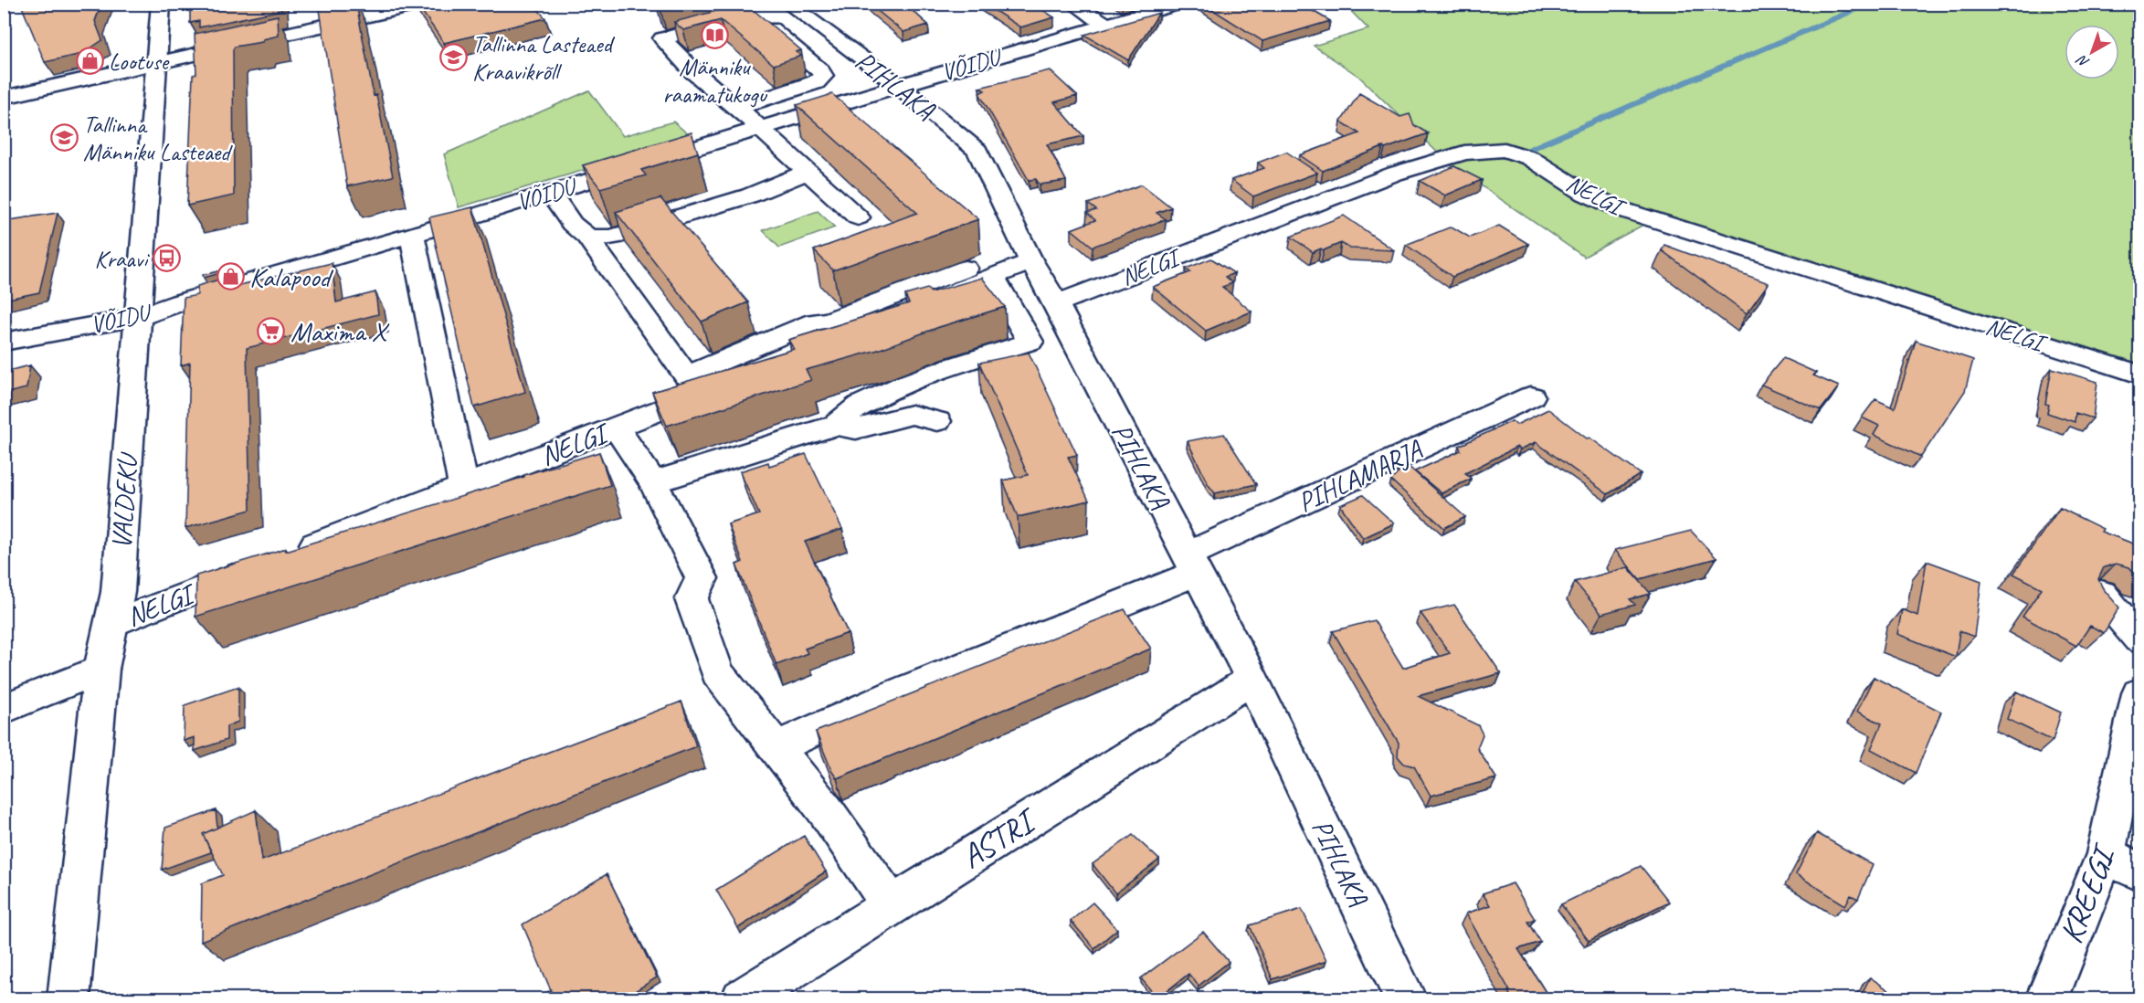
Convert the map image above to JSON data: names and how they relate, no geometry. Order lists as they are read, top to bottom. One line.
{"streets":{"street":["VÕIDU","PIHLAKA","NELGI","PIHLAMARJA","VALDEKU","ASTRI","KREEGI"]},"crossings":[["VÕIDU","PIHLAKA"],["VÕIDU","VALDEKU"],["PIHLAKA","NELGI"],["PIHLAKA","PIHLAMARJA"],["PIHLAKA","ASTRI"],["NELGI","VALDEKU"]],"places":{"library":["Männiku raamatukogu"],"school or university":["Tallinna Lasteaed Kraavikrõll","Tallinna Männiku Lasteaed"],"shop":["Lootuse","Kalapood"],"bus stop":["Kraavi"],"supermarket":["Maxima X"]},"north":"bottom left"}
